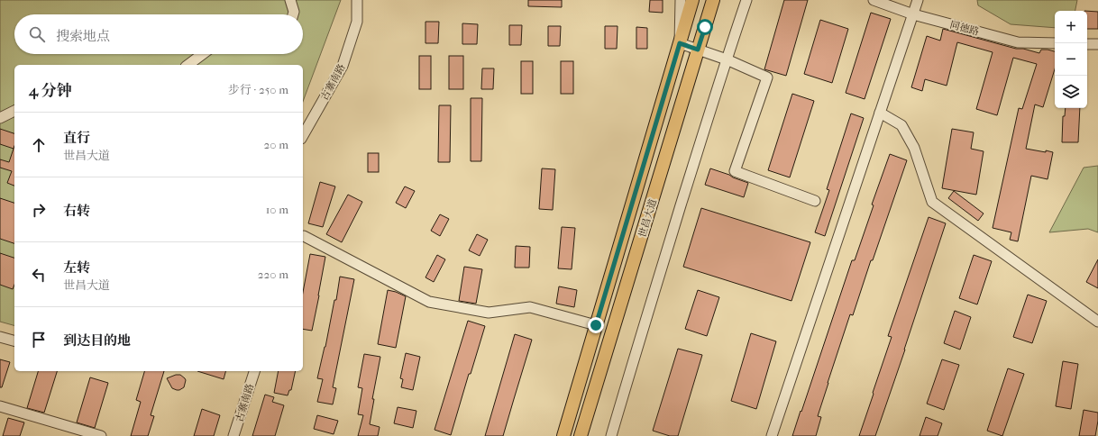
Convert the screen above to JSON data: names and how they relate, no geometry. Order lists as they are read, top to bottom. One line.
{"streets":{"main road":["世昌大道"],"street":["同德路","古寨南路"]},"page":{"map_buttons":["+","−"],"search":"搜索地点","heading":["4 分钟","步行 · 250 m"],"list":[["直行","世昌大道","20 m"],["右转","10 m"],["左转","世昌大道","220 m"],"到达目的地"]}}
